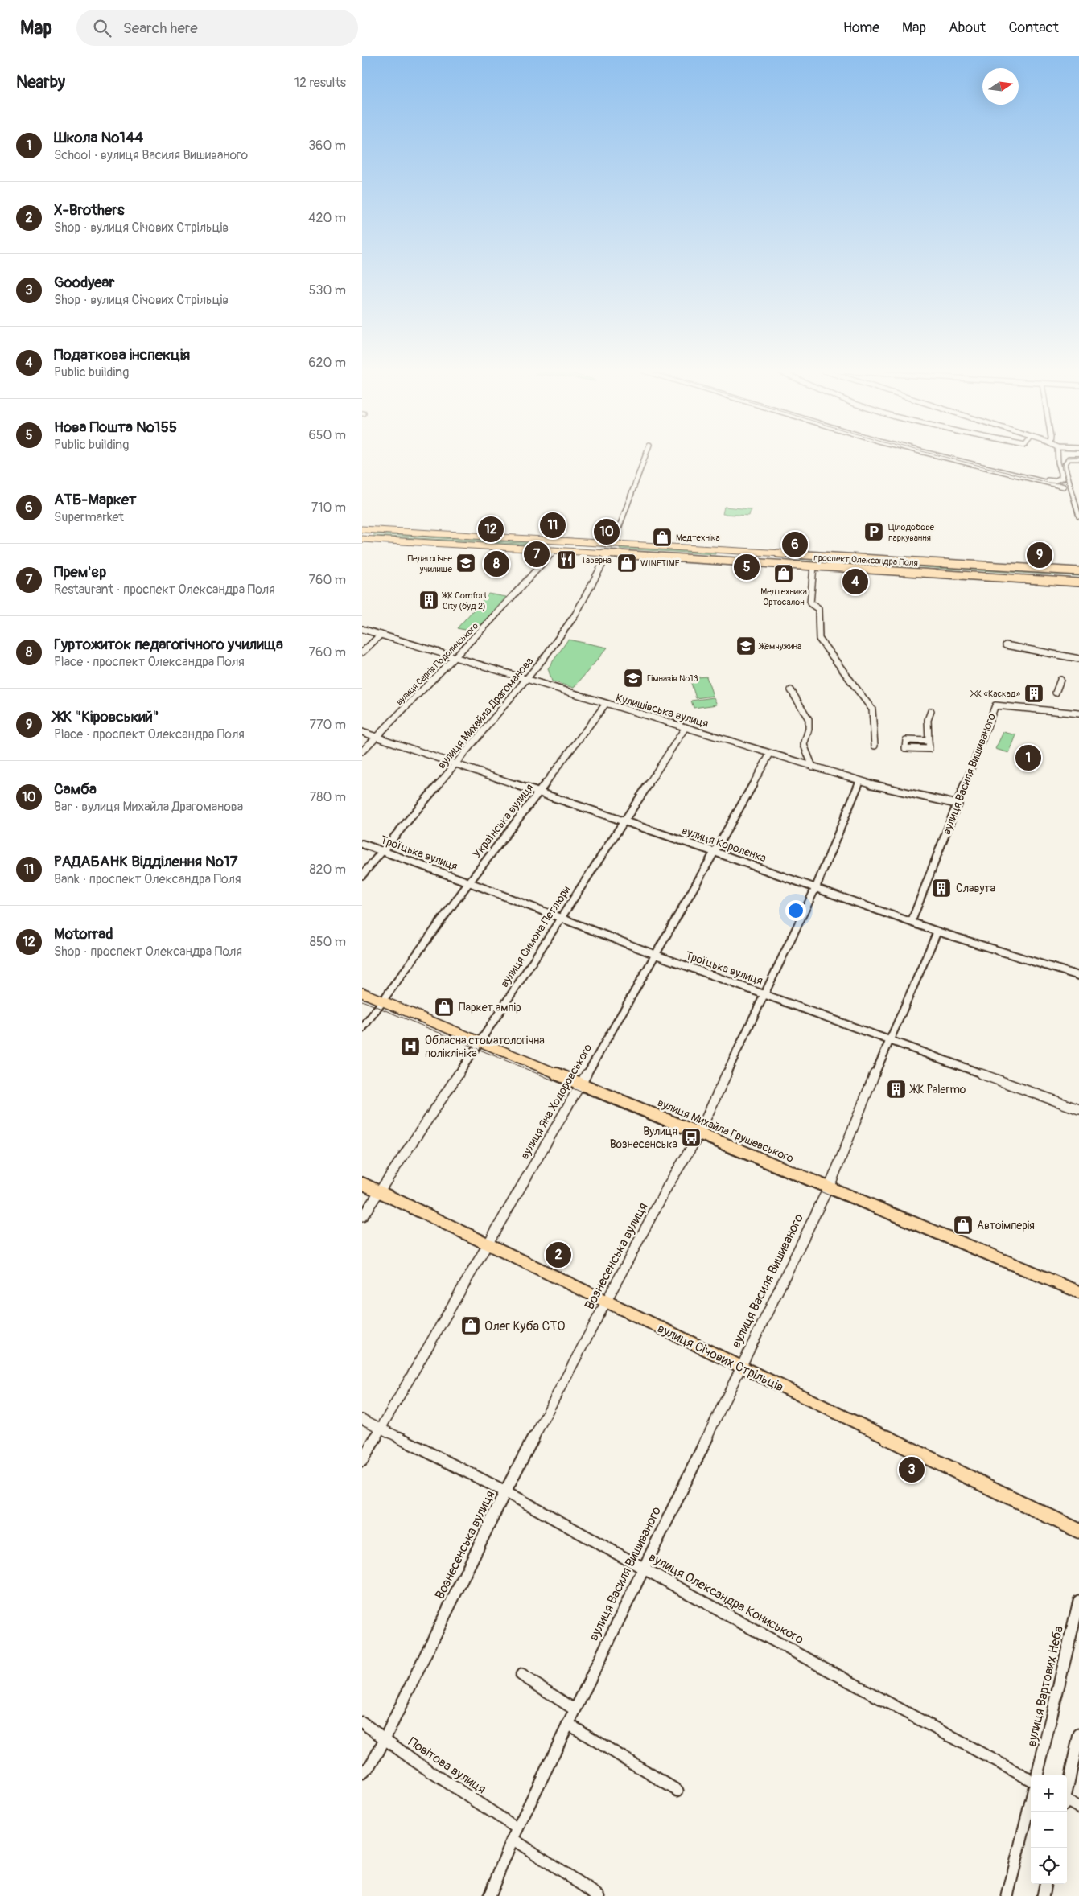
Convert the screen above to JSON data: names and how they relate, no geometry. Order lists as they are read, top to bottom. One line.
{"streets":{"main road":["проспект Олександра Поля","вулиця Михайла Грушевського","вулиця Січових Стрільців"],"street":["вулиця Сергія Подолинського","Кулишівська вулиця","вулиця Михайла Драгоманова","вулиця Василя Вишиваного","Українська вулиця","вулиця Короленка","Троїцька вулиця","вулиця Симона Петлюри","вулиця Яна Ходоровського","Вознесенська вулиця","вулиця Олександра Кониського","вулиця Вартових Неба","Повітова вулиця"]},"crossings":[["проспект Олександра Поля","вулиця Сергія Подолинського"],["проспект Олександра Поля","вулиця Михайла Драгоманова"],["вулиця Сергія Подолинського","Кулишівська вулиця"],["вулиця Сергія Подолинського","вулиця Короленка"],["Кулишівська вулиця","вулиця Михайла Драгоманова"],["Кулишівська вулиця","вулиця Василя Вишиваного"],["Кулишівська вулиця","Українська вулиця"],["Кулишівська вулиця","вулиця Симона Петлюри"],["Кулишівська вулиця","вулиця Яна Ходоровського"],["Кулишівська вулиця","Вознесенська вулиця"],["вулиця Михайла Драгоманова","вулиця Короленка"],["вулиця Михайла Драгоманова","Троїцька вулиця"],["вулиця Василя Вишиваного","вулиця Короленка"],["вулиця Василя Вишиваного","Троїцька вулиця"],["вулиця Василя Вишиваного","вулиця Михайла Грушевського"],["вулиця Василя Вишиваного","вулиця Січових Стрільців"],["вулиця Василя Вишиваного","вулиця Олександра Кониського"],["вулиця Василя Вишиваного","Повітова вулиця"],["Українська вулиця","вулиця Короленка"],["Українська вулиця","Троїцька вулиця"],["Українська вулиця","вулиця Михайла Грушевського"],["вулиця Короленка","вулиця Симона Петлюри"],["вулиця Короленка","вулиця Яна Ходоровського"],["вулиця Короленка","Вознесенська вулиця"],["Троїцька вулиця","вулиця Симона Петлюри"],["Троїцька вулиця","вулиця Яна Ходоровського"],["Троїцька вулиця","Вознесенська вулиця"],["вулиця Симона Петлюри","вулиця Михайла Грушевського"],["вулиця Симона Петлюри","вулиця Січових Стрільців"],["вулиця Яна Ходоровського","вулиця Михайла Грушевського"],["вулиця Яна Ходоровського","вулиця Січових Стрільців"],["вулиця Яна Ходоровського","вулиця Олександра Кониського"],["вулиця Михайла Грушевського","Вознесенська вулиця"],["Вознесенська вулиця","вулиця Січових Стрільців"],["Вознесенська вулиця","вулиця Олександра Кониського"],["Вознесенська вулиця","Повітова вулиця"]],"places":{"parking":["Цілодобове паркування"],"shop":["Медтехніка","WINETIME","Медтехника Ортосалон","Паркет ампір","Автоімперія","Олег Куба СТО"],"restaurant":["Таверна"],"school or university":["Педагогічне училище","Жемчужина","Гімназія №13"],"building":["ЖК Comfort City (буд 2)","ЖК «Каскад»","Славута","ЖК Palermo"],"hospital":["Обласна стоматологічна поліклініка"],"bus stop":["Вулиця Вознесенська"]},"north":"right","page":{"header":"Map","search":"Search here","nav":["Home","Map","About","Contact"],"heading":["Nearby","12 results"],"list":[{"mark":"1","name":"Школа №144","note":"School · вулиця Василя Вишиваного","value":"360 m"},{"mark":"2","name":"X-Brothers","note":"Shop · вулиця Січових Стрільців","value":"420 m"},{"mark":"3","name":"Goodyear","note":"Shop · вулиця Січових Стрільців","value":"530 m"},{"mark":"4","name":"Податкова інспекція","note":"Public building","value":"620 m"},{"mark":"5","name":"Нова Пошта №155","note":"Public building","value":"650 m"},{"mark":"6","name":"АТБ-Маркет","note":"Supermarket","value":"710 m"},{"mark":"7","name":"Прем'єр","note":"Restaurant · проспект Олександра Поля","value":"760 m"},{"mark":"8","name":"Гуртожиток педагогічного училища","note":"Place · проспект Олександра Поля","value":"760 m"},{"mark":"9","name":"ЖК \"Кіровський\"","note":"Place · проспект Олександра Поля","value":"770 m"},{"mark":"10","name":"Самба","note":"Bar · вулиця Михайла Драгоманова","value":"780 m"},{"mark":"11","name":"РАДАБАНК Відділення №17","note":"Bank · проспект Олександра Поля","value":"820 m"},{"mark":"12","name":"Motorrad","note":"Shop · проспект Олександра Поля","value":"850 m"}],"pins":["11","12","10","6","7","9","8","5","4","1","2","3"],"map_buttons":["+","−"]}}
